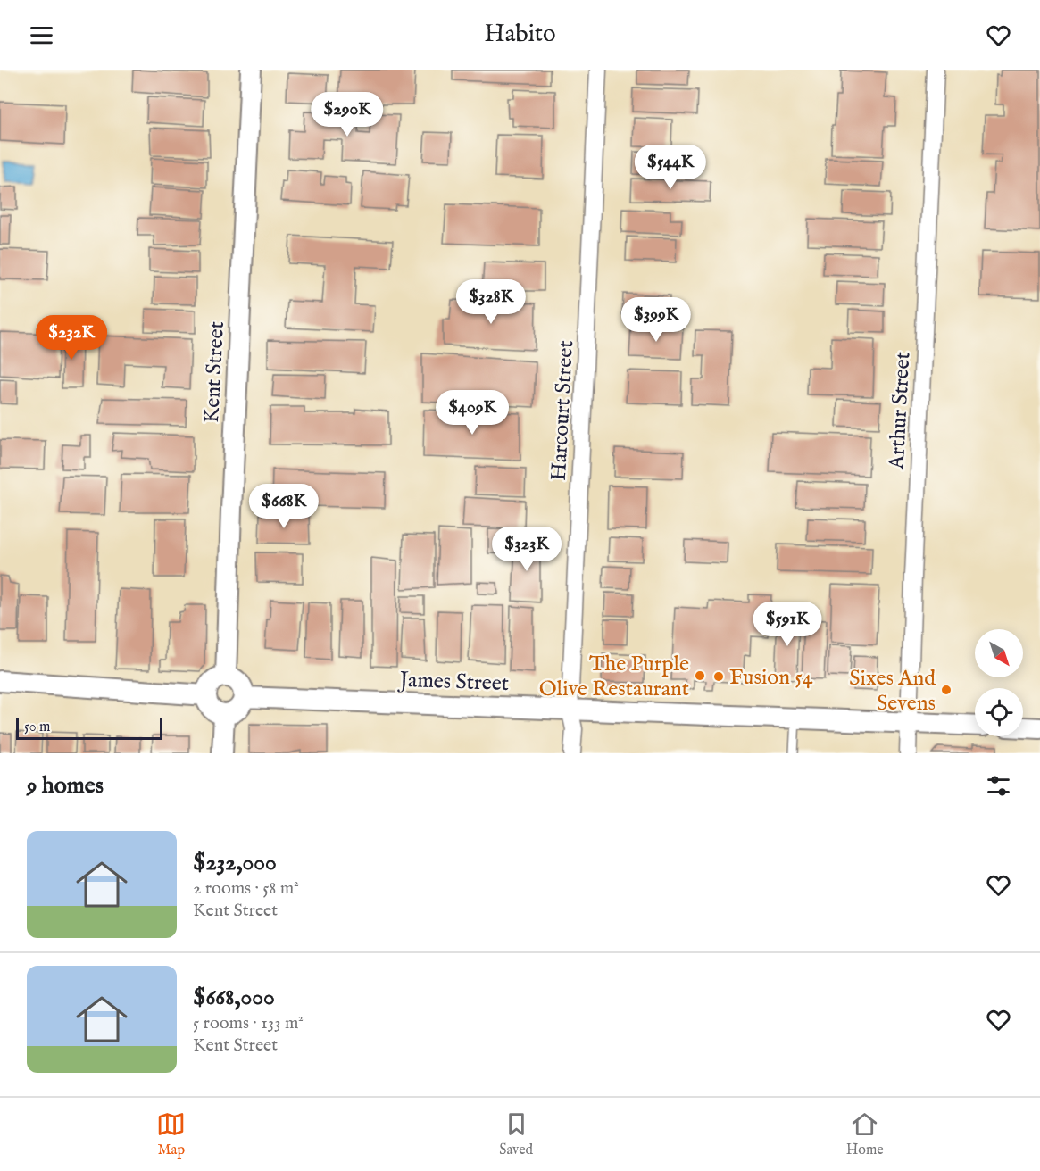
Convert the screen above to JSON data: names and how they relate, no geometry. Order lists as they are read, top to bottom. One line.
{"streets":{"street":["Kent Street","Harcourt Street","Arthur Street","James Street"]},"crossings":[["Kent Street","James Street"],["Harcourt Street","James Street"],["Arthur Street","James Street"]],"places":["The Purple Olive Restaurant","Fusion 54","Sixes And Sevens"],"scale_bar":"50 m","north":"bottom right","page":{"header":"Habito","price":["$290K","$544K","$328K","$399K","$232K","$409K","$668K","$323K","$591K"],"scale":"50 m","heading":"9 homes","list":[{"name":"$232,000","note":"2 rooms · 58 m² · Kent Street"},{"name":"$668,000","note":"5 rooms · 133 m² · Kent Street"}],"tabs":["Map","Saved","Home"]}}
